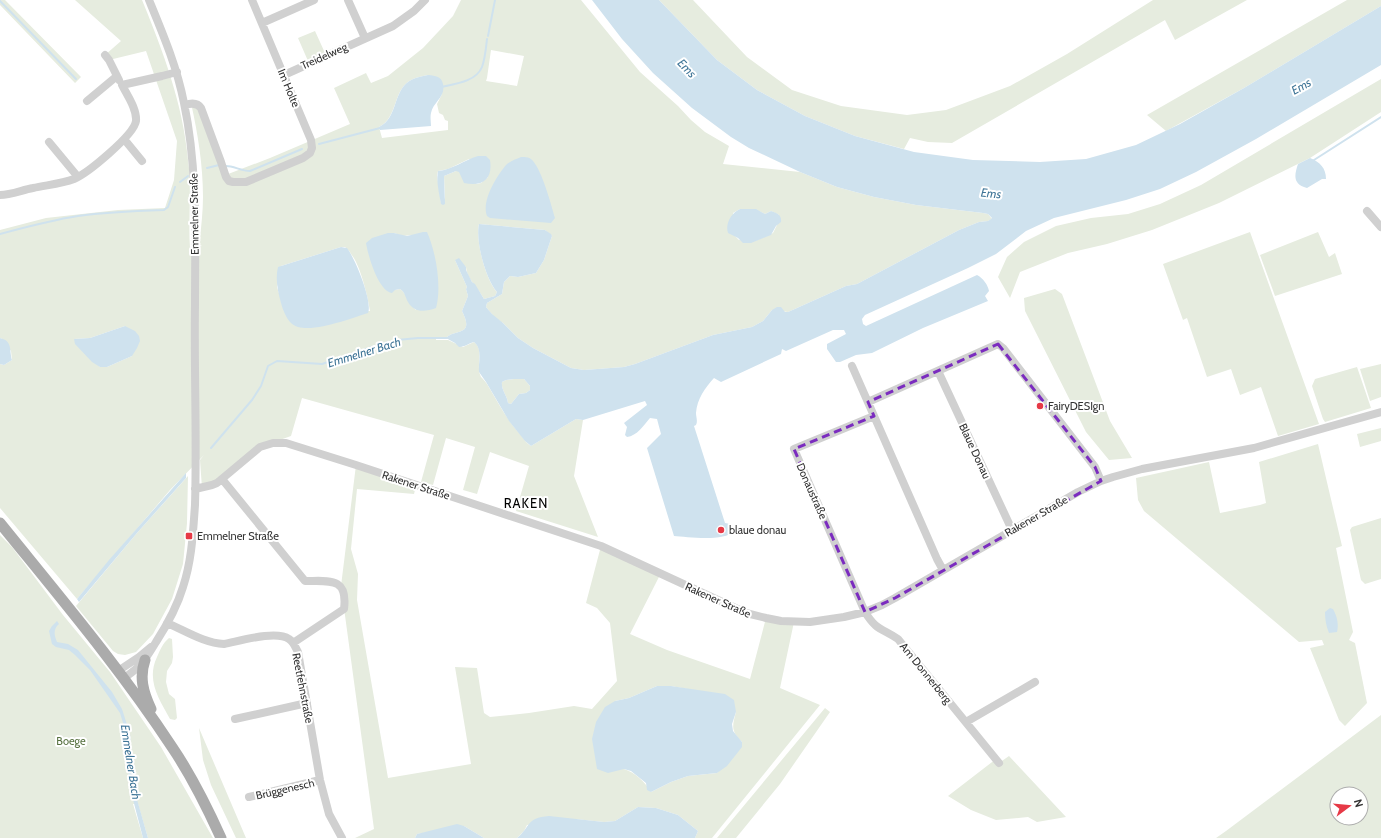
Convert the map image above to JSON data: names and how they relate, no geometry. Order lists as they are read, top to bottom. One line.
{"streets":{"street":["Treidelweg","Im Holte","Emmelner Straße","Blaue Donau","Rakener Straße","Donaustraße","Am Donnerberg","Reetfehnstraße","Brüggenesch"]},"crossings":[["Treidelweg","Im Holte"],["Im Holte","Emmelner Straße"],["Emmelner Straße","Rakener Straße"],["Emmelner Straße","Reetfehnstraße"],["Blaue Donau","Rakener Straße"],["Rakener Straße","Donaustraße"],["Rakener Straße","Am Donnerberg"],["Donaustraße","Am Donnerberg"],["Reetfehnstraße","Brüggenesch"]],"districts":["RAKEN"],"water":["Ems","Emmelner Bach"],"parks":["Boege"],"places":{"other":["FairyDESIgn","blaue donau"],"transit":["Emmelner Straße"]},"north":"right"}
